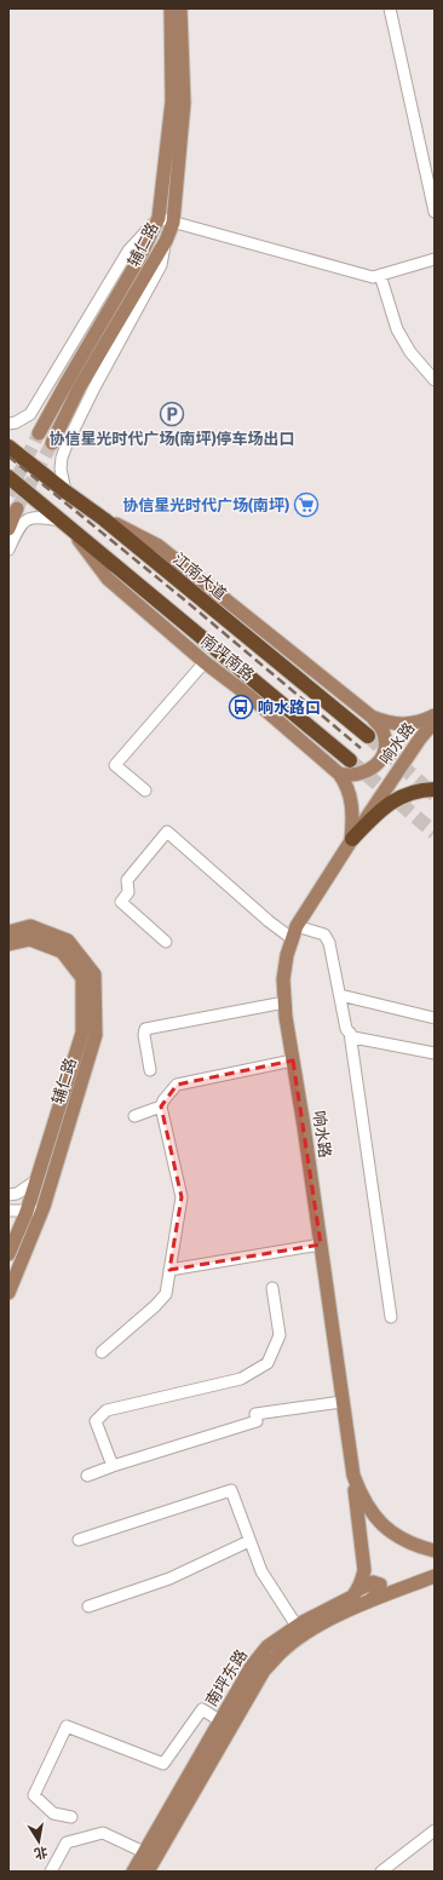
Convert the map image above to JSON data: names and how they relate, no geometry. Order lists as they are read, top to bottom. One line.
{"streets":{"highway":["江南大道"],"main road":["辅仁路","南坪南路","响水路","南坪东路"]},"crossings":[["南坪南路","响水路"]],"places":{"parking":["协信星光时代广场(南坪)停车场出口"],"supermarket":["协信星光时代广场(南坪)"],"bus stop":["响水路口"]},"north":"bottom"}
